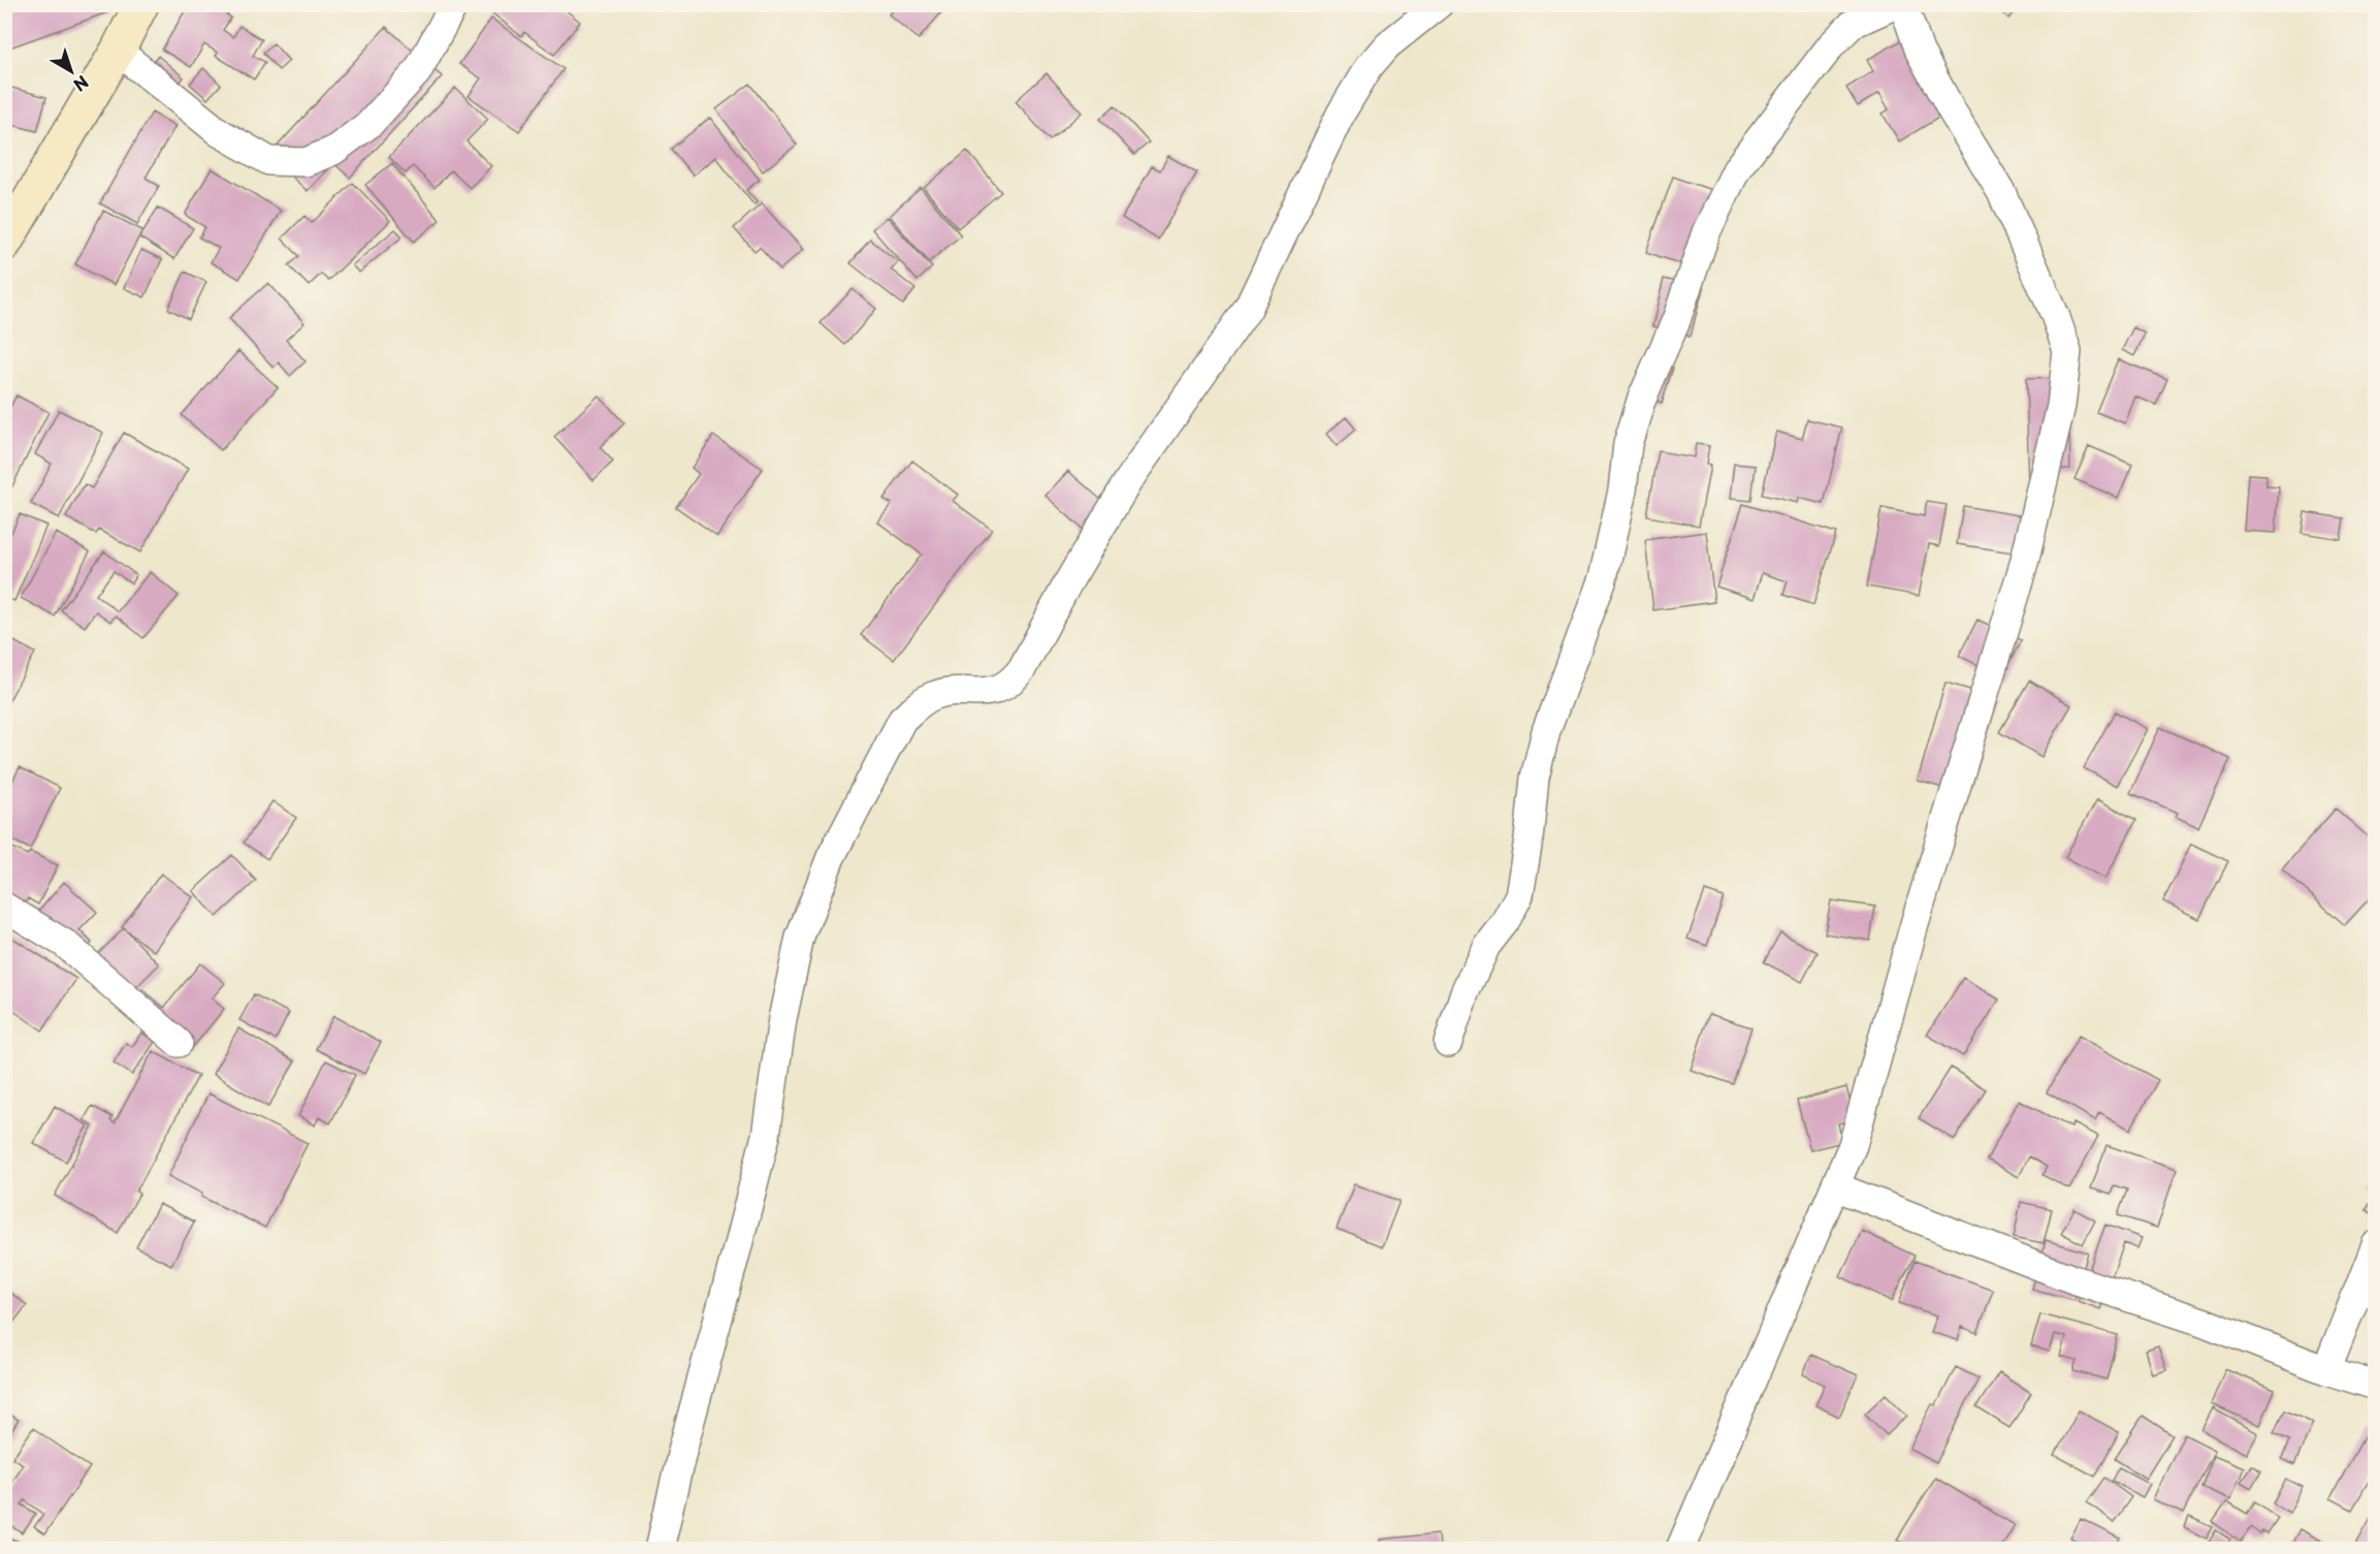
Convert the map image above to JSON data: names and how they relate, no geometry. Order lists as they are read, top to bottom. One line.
{"north":"bottom right"}
